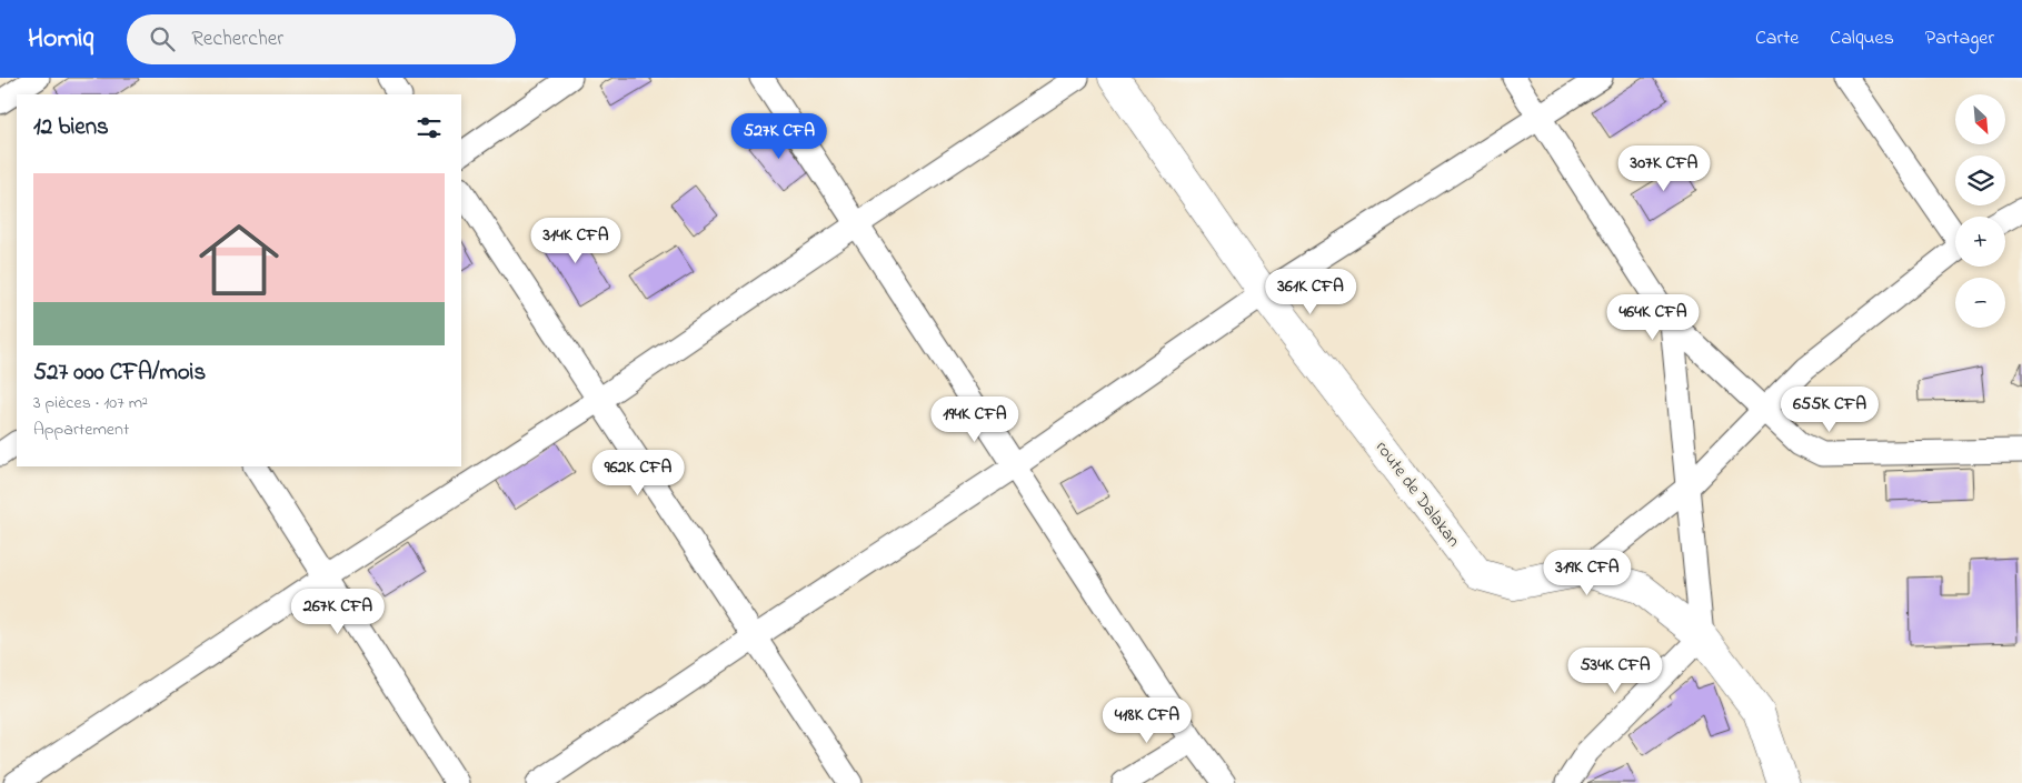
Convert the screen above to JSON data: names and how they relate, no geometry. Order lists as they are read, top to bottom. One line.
{"streets":{"street":["route de Dalakan"]},"north":"bottom right","page":{"header":"Homiq","search":"Rechercher","nav":["Carte","Calques","Partager"],"map_buttons":["+","−"],"heading":"12 biens","price":["527K CFA","307K CFA","314K CFA","361K CFA","464K CFA","655K CFA","194K CFA","962K CFA","319K CFA","267K CFA","534K CFA","418K CFA"],"list":[{"name":"527 000 CFA/mois","note":"3 pièces · 107 m² · Appartement"}]}}
